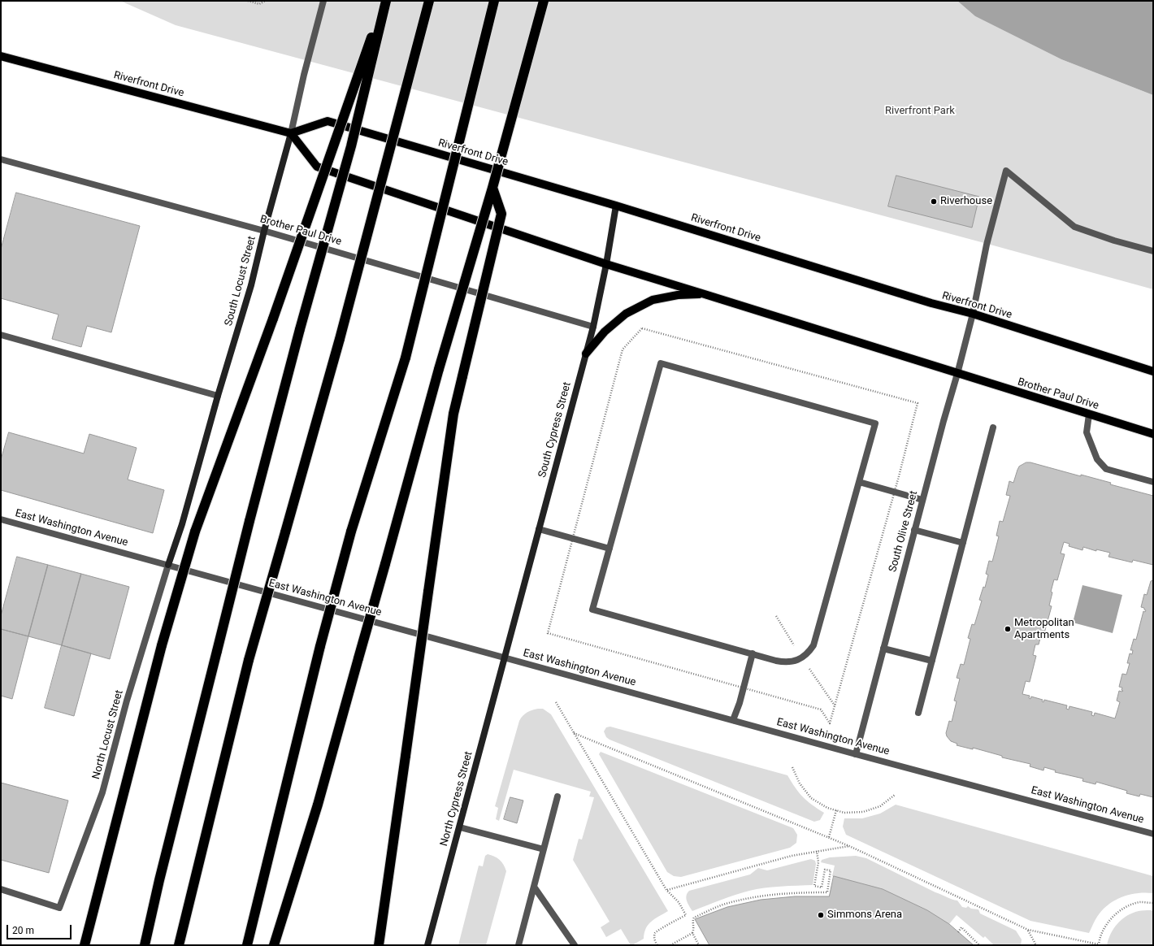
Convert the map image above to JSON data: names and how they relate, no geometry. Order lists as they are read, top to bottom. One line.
{"streets":{"main road":["Riverfront Drive","Brother Paul Drive","South Locust Street","South Cypress Street","North Cypress Street"],"street":["East Washington Avenue","South Olive Street","North Locust Street"]},"crossings":[["Riverfront Drive","South Locust Street"],["Riverfront Drive","South Cypress Street"],["Riverfront Drive","South Olive Street"],["Brother Paul Drive","South Locust Street"],["Brother Paul Drive","South Cypress Street"],["Brother Paul Drive","South Olive Street"],["South Locust Street","East Washington Avenue"],["South Locust Street","North Locust Street"],["South Cypress Street","East Washington Avenue"],["South Cypress Street","North Cypress Street"],["East Washington Avenue","South Olive Street"],["East Washington Avenue","North Locust Street"],["East Washington Avenue","North Cypress Street"]],"parks":["Riverfront Park"],"places":["Riverhouse","Metropolitan Apartments","Simmons Arena"],"scale_bar":"20 m"}
